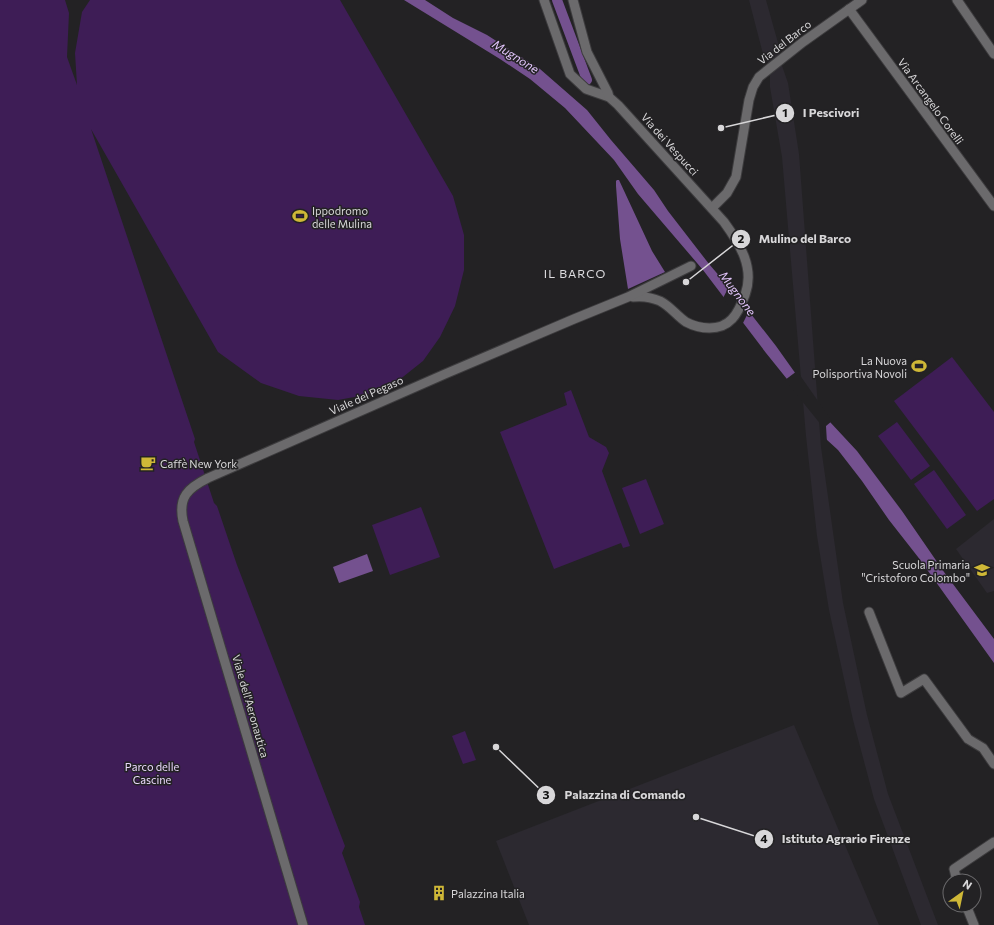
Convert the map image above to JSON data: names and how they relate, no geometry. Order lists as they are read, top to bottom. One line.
{"streets":{"street":["Via del Barco","Via Arcangelo Corelli","Via dei Vespucci","Viale del Pegaso","Viale dell'Aeronautica"]},"crossings":[["Via del Barco","Via Arcangelo Corelli"],["Via del Barco","Via dei Vespucci"],["Via dei Vespucci","Viale del Pegaso"],["Viale del Pegaso","Viale dell'Aeronautica"]],"districts":["IL BARCO"],"water":["Mugnone"],"parks":["Parco delle Cascine"],"places":{"other":["I Pescivori","Mulino del Barco","Palazzina di Comando","Istituto Agrario Firenze"],"sports":["Ippodromo delle Mulina","La Nuova Polisportiva Novoli"],"cafe":["Caffè New York"],"school or university":["Scuola Primaria \"Cristoforo Colombo\""],"building":["Palazzina Italia"]},"north":"top right"}
